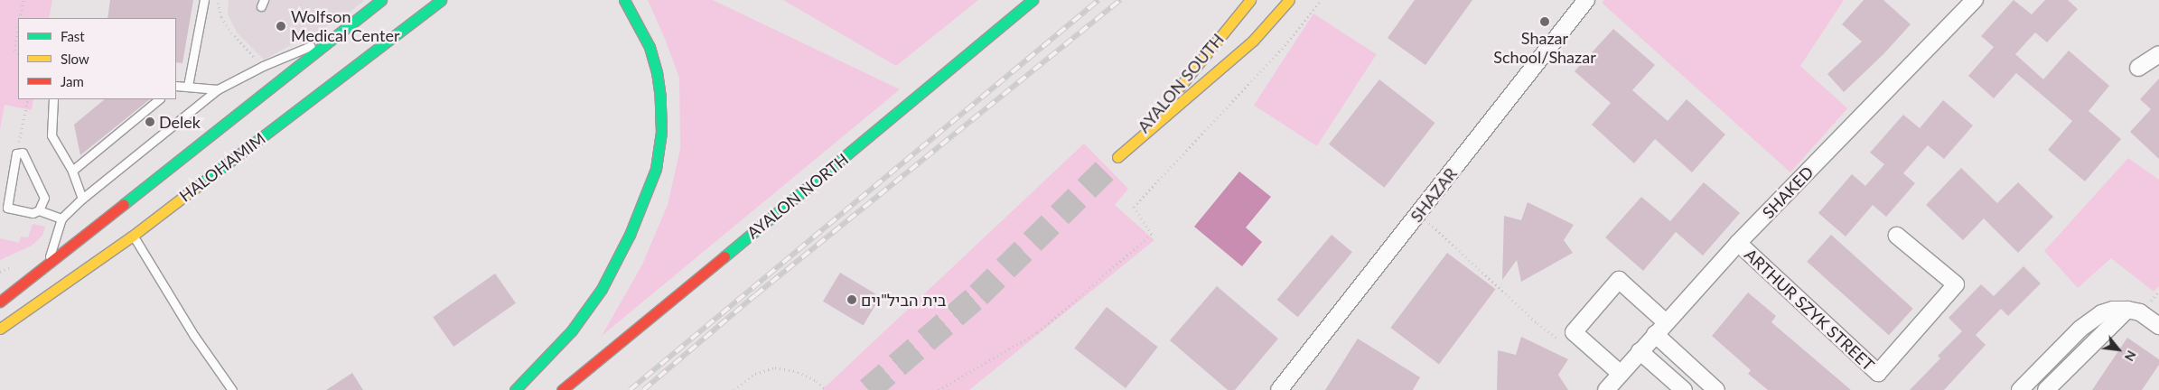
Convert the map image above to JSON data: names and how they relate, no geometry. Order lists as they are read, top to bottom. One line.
{"streets":{"main road":["AYALON SOUTH","HALOHAMIM","AYALON NORTH"],"street":["SHAKED","SHAZAR","ARTHUR SZYK STREET"]},"crossings":[["SHAKED","ARTHUR SZYK STREET"]],"places":["Shazar School/Shazar","Wolfson Medical Center","Delek","בית הביל\"וים"],"legend":["Fast","Slow","Jam"],"north":"bottom right"}
